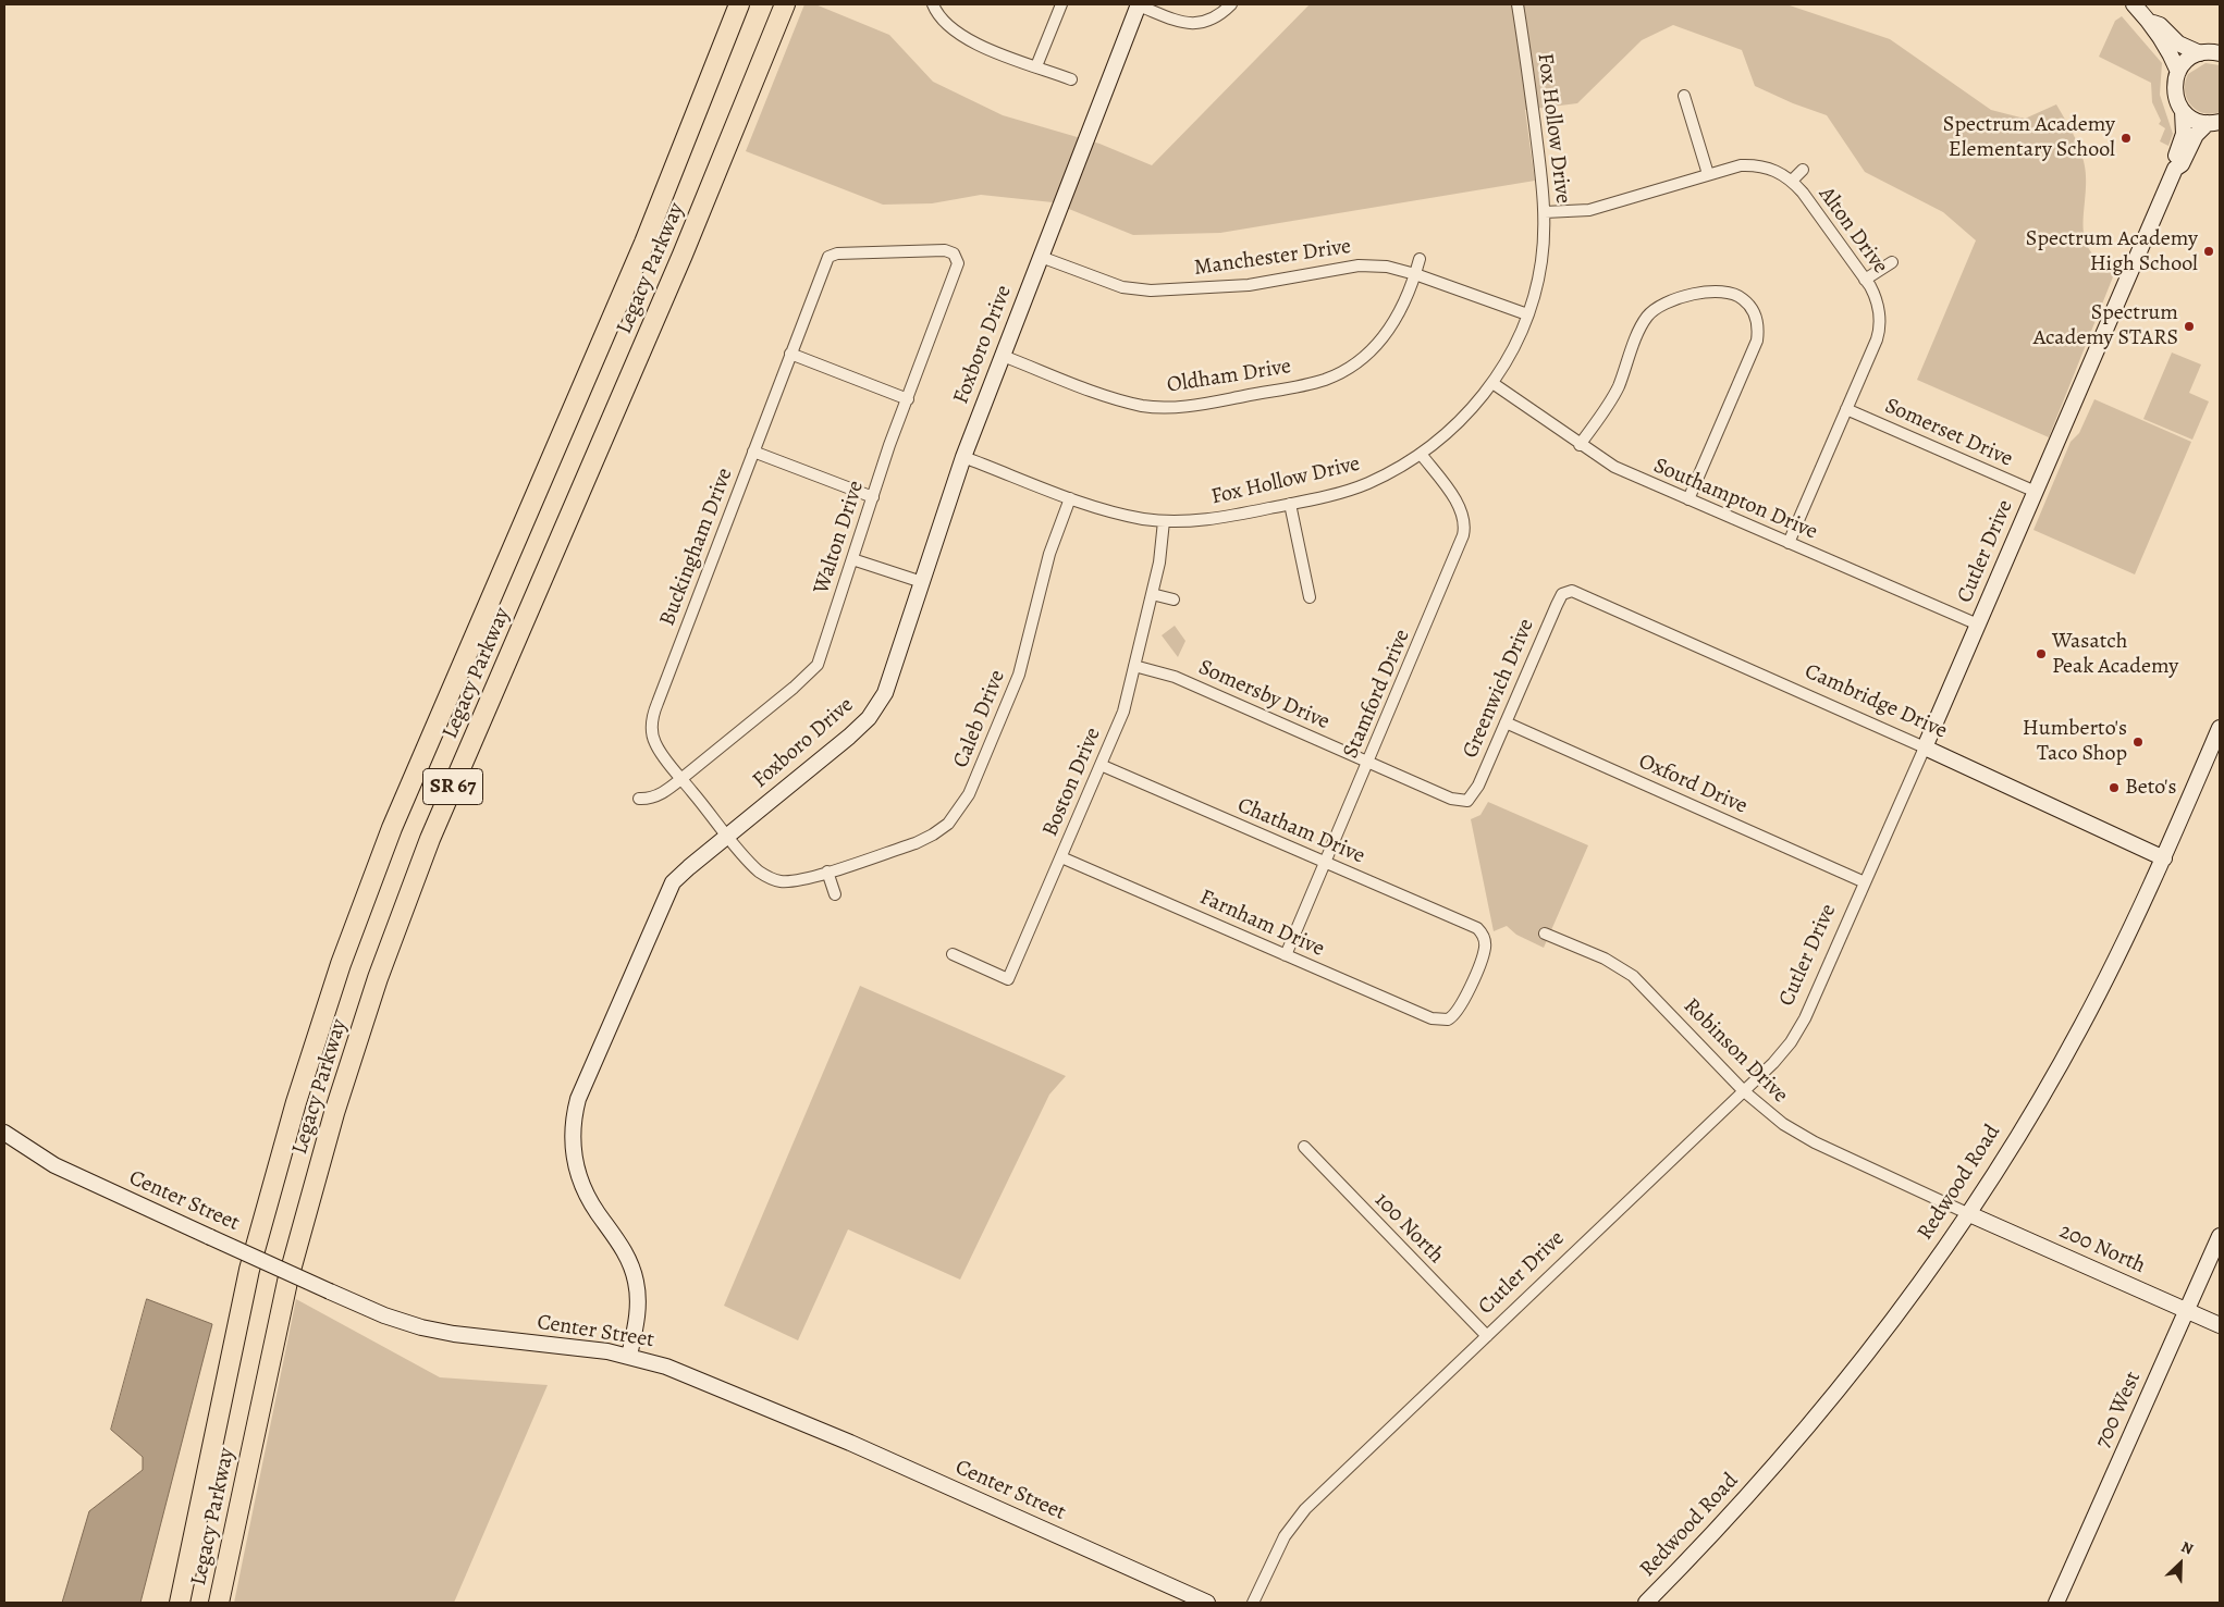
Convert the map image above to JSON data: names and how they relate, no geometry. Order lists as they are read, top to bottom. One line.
{"streets":{"highway":["Legacy Parkway","SR 67"],"street":["Fox Hollow Drive","Alton Drive","Manchester Drive","Foxboro Drive","Oldham Drive","Somerset Drive","Southampton Drive","Walton Drive","Buckingham Drive","Cutler Drive","Greenwich Drive","Stamford Drive","Somersby Drive","Cambridge Drive","Caleb Drive","Boston Drive","Oxford Drive","Chatham Drive","Farnham Drive","Robinson Drive","Redwood Road","Center Street","100 North","200 North","700 West"]},"crossings":[["Fox Hollow Drive","Alton Drive"],["Fox Hollow Drive","Manchester Drive"],["Fox Hollow Drive","Foxboro Drive"],["Fox Hollow Drive","Southampton Drive"],["Fox Hollow Drive","Stamford Drive"],["Fox Hollow Drive","Caleb Drive"],["Fox Hollow Drive","Boston Drive"],["Alton Drive","Somerset Drive"],["Alton Drive","Southampton Drive"],["Manchester Drive","Foxboro Drive"],["Manchester Drive","Oldham Drive"],["Foxboro Drive","Oldham Drive"],["Foxboro Drive","Buckingham Drive"],["Foxboro Drive","Caleb Drive"],["Foxboro Drive","Center Street"],["Somerset Drive","Cutler Drive"],["Southampton Drive","Cutler Drive"],["Walton Drive","Buckingham Drive"],["Buckingham Drive","Caleb Drive"],["Cutler Drive","Cambridge Drive"],["Cutler Drive","Oxford Drive"],["Cutler Drive","Robinson Drive"],["Cutler Drive","100 North"],["Greenwich Drive","Somersby Drive"],["Greenwich Drive","Cambridge Drive"],["Greenwich Drive","Oxford Drive"],["Stamford Drive","Somersby Drive"],["Stamford Drive","Chatham Drive"],["Stamford Drive","Farnham Drive"],["Somersby Drive","Boston Drive"],["Cambridge Drive","Redwood Road"],["Boston Drive","Chatham Drive"],["Boston Drive","Farnham Drive"],["Chatham Drive","Farnham Drive"],["Robinson Drive","Redwood Road"],["Robinson Drive","200 North"],["Redwood Road","200 North"],["200 North","700 West"]],"places":["Spectrum Academy Elementary School","Spectrum Academy High School","Spectrum Academy STARS","Wasatch Peak Academy","Humberto's Taco Shop","Beto's"],"north":"top right"}
